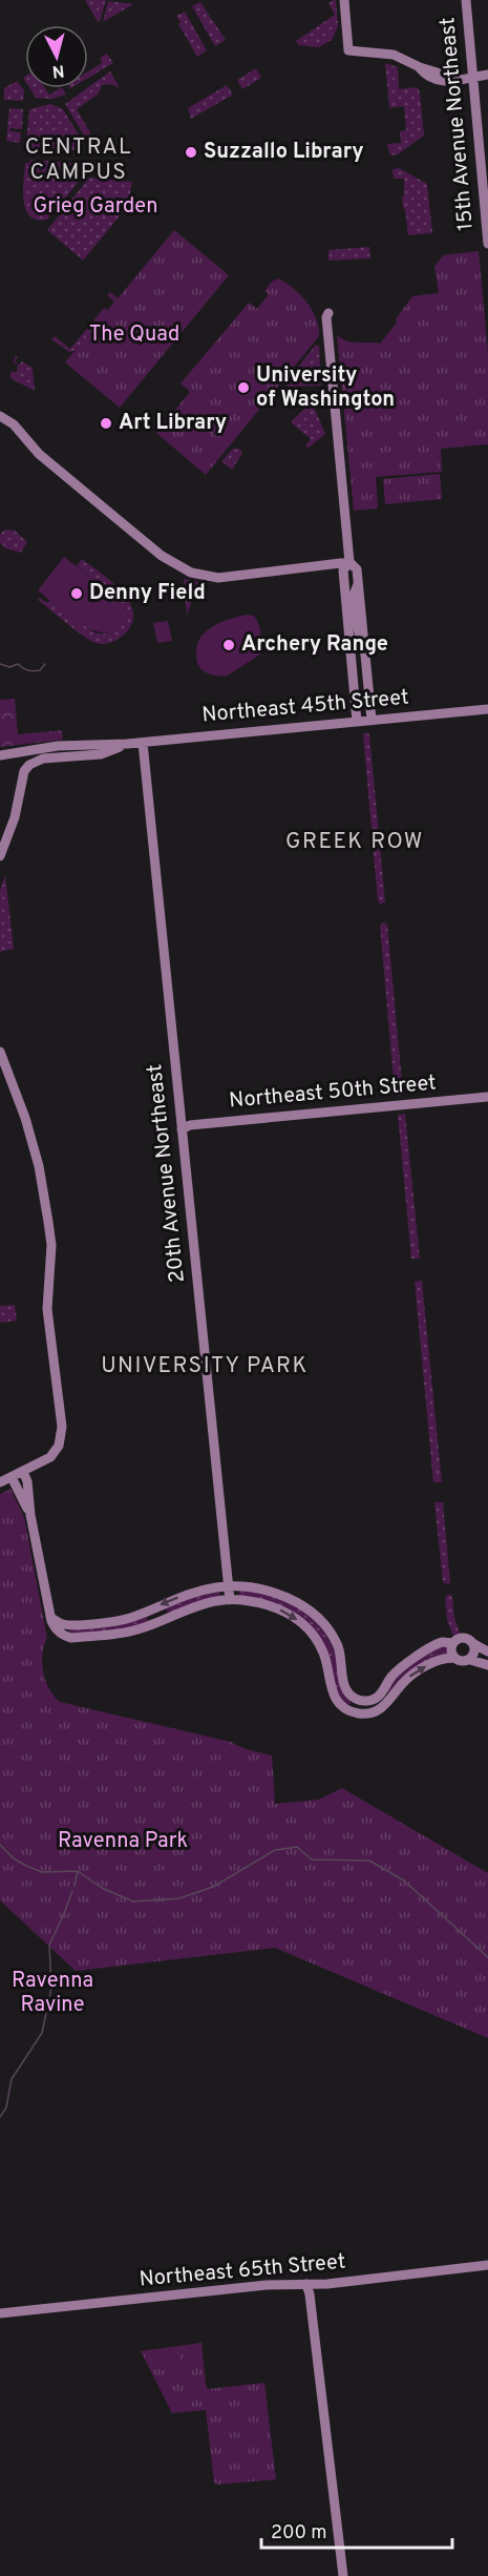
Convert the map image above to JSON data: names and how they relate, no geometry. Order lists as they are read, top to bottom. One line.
{"streets":{"street":["15th Avenue Northeast","Northeast 45th Street","Northeast 50th Street","20th Avenue Northeast","Northeast 65th Street"]},"crossings":[["Northeast 45th Street","20th Avenue Northeast"],["Northeast 50th Street","20th Avenue Northeast"]],"districts":["CENTRAL CAMPUS","GREEK ROW","UNIVERSITY PARK"],"parks":["Grieg Garden","The Quad","Ravenna Park","Ravenna Ravine"],"places":["Suzzallo Library","University of Washington","Art Library","Denny Field","Archery Range"],"scale_bar":"200 m","north":"bottom"}
